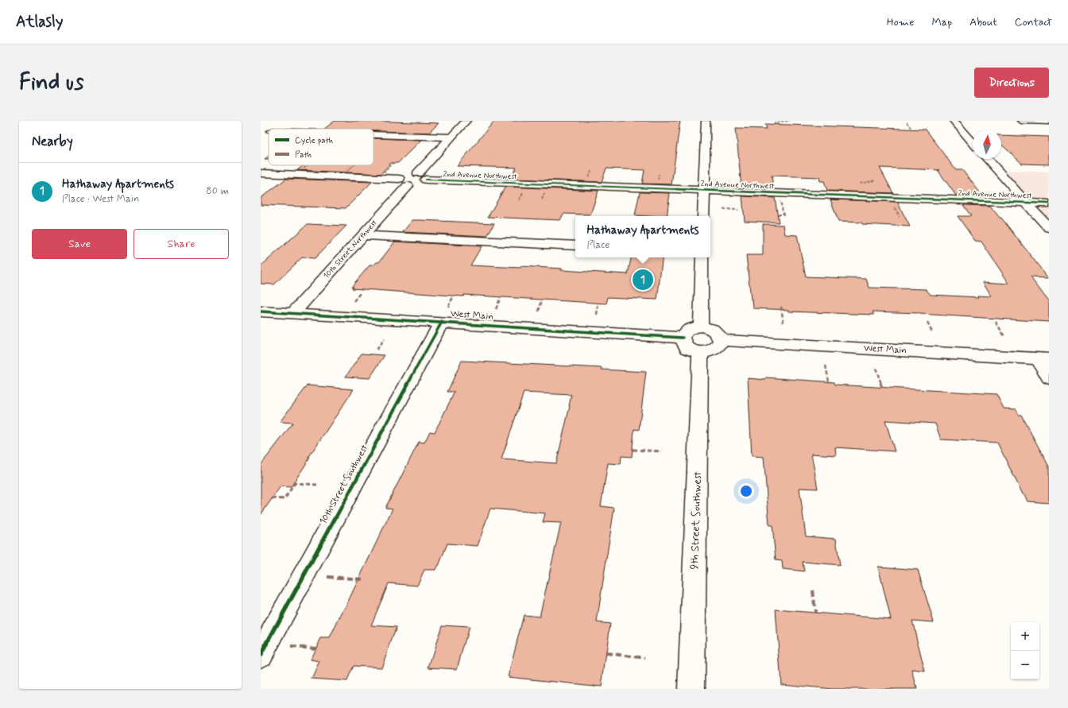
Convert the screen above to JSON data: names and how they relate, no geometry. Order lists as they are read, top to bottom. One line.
{"streets":{"street":["2nd Avenue Northwest","10th Street Northwest","West Main","10th Street Southwest","9th Street Southwest"]},"crossings":[["10th Street Northwest","West Main"],["West Main","10th Street Southwest"],["West Main","9th Street Southwest"]],"legend":["Cycle path","Path"],"north":"top","page":{"header":"Atlasly","nav":["Home","Map","About","Contact"],"buttons":["Directions",["Save","Share"]],"title":"Find us","heading":"Nearby","list":[{"mark":"1","name":"Hathaway Apartments","note":"Place · West Main","value":"80 m"}],"popup":["Hathaway Apartments","Place"],"pins":"1","map_buttons":["+","−"]}}
